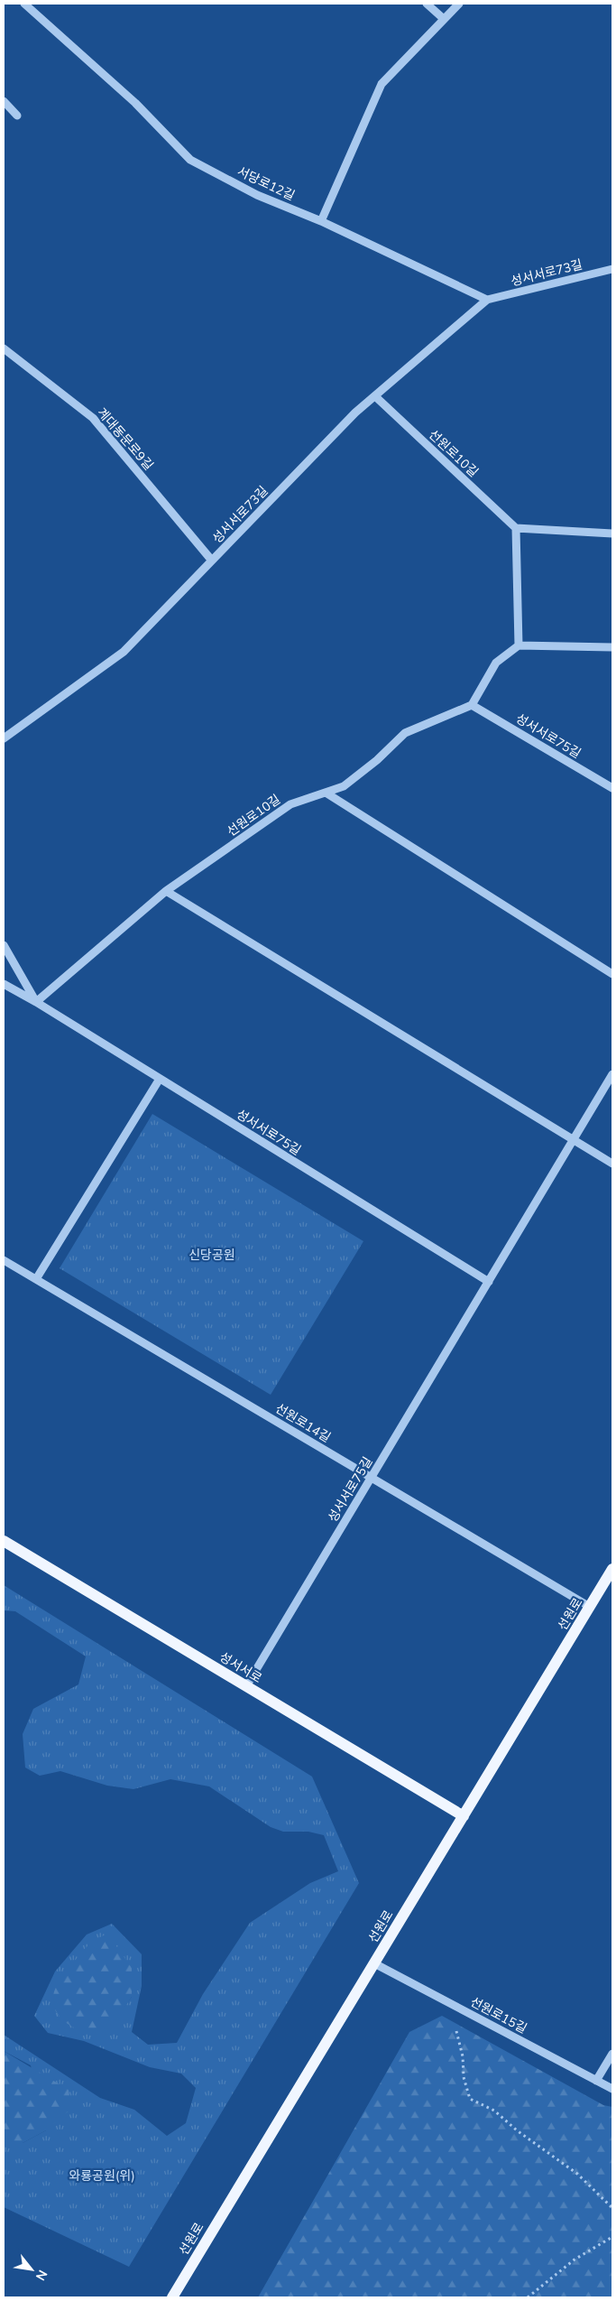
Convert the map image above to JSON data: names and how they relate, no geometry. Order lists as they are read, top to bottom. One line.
{"streets":{"main road":["선원로","성서서로"],"street":["서당로12길","성서서로73길","계대동문로9길","선원로10길","성서서로75길","선원로14길","선원로15길"]},"crossings":[["성서서로73길","계대동문로9길"],["성서서로73길","선원로10길"],["선원로10길","성서서로75길"],["성서서로75길","선원로14길"],["성서서로75길","성서서로"],["선원로14길","선원로"],["선원로","성서서로"],["선원로","선원로15길"]],"parks":["신당공원","와룡공원(위)"],"north":"bottom right"}
